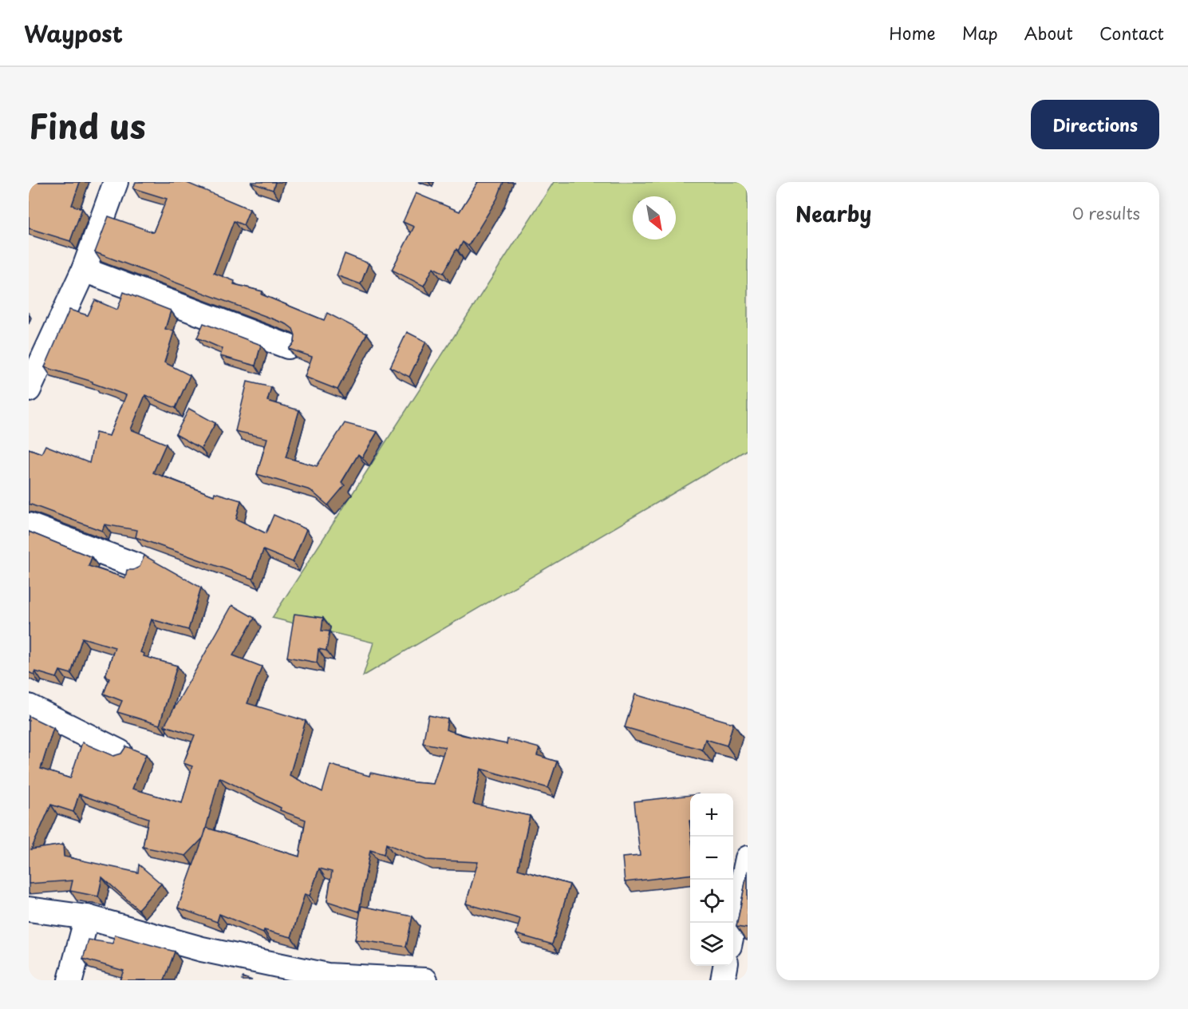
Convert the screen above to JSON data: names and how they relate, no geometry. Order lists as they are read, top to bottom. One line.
{"north":"bottom right","page":{"header":"Waypost","nav":["Home","Map","About","Contact"],"title":"Find us","buttons":"Directions","heading":["Nearby","0 results"],"map_buttons":["+","−"]}}
